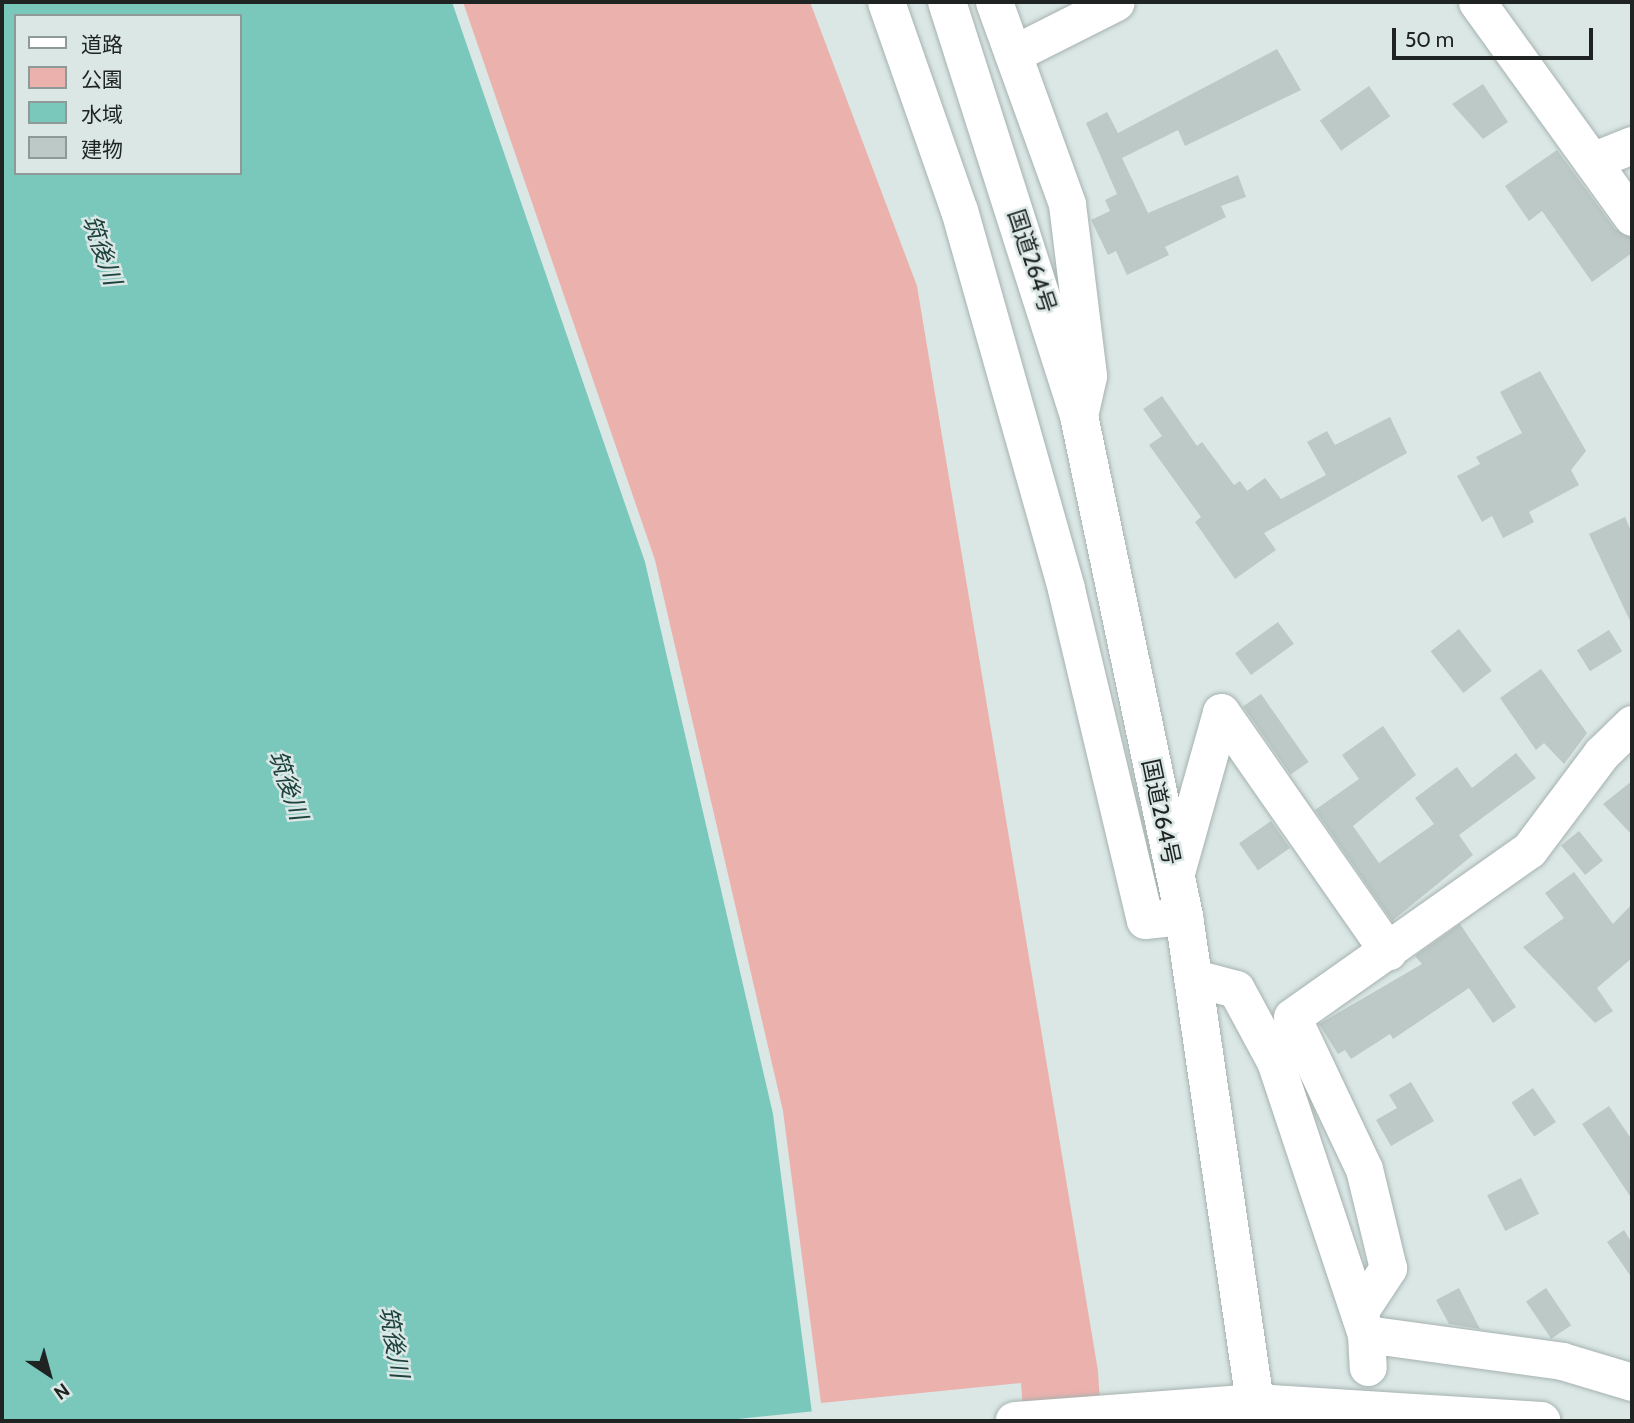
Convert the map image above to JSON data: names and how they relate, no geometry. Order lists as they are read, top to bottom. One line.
{"streets":{"main road":["国道264号"]},"water":["筑後川"],"legend":["道路","公園","水域","建物"],"scale_bar":"50 m","north":"bottom right"}
